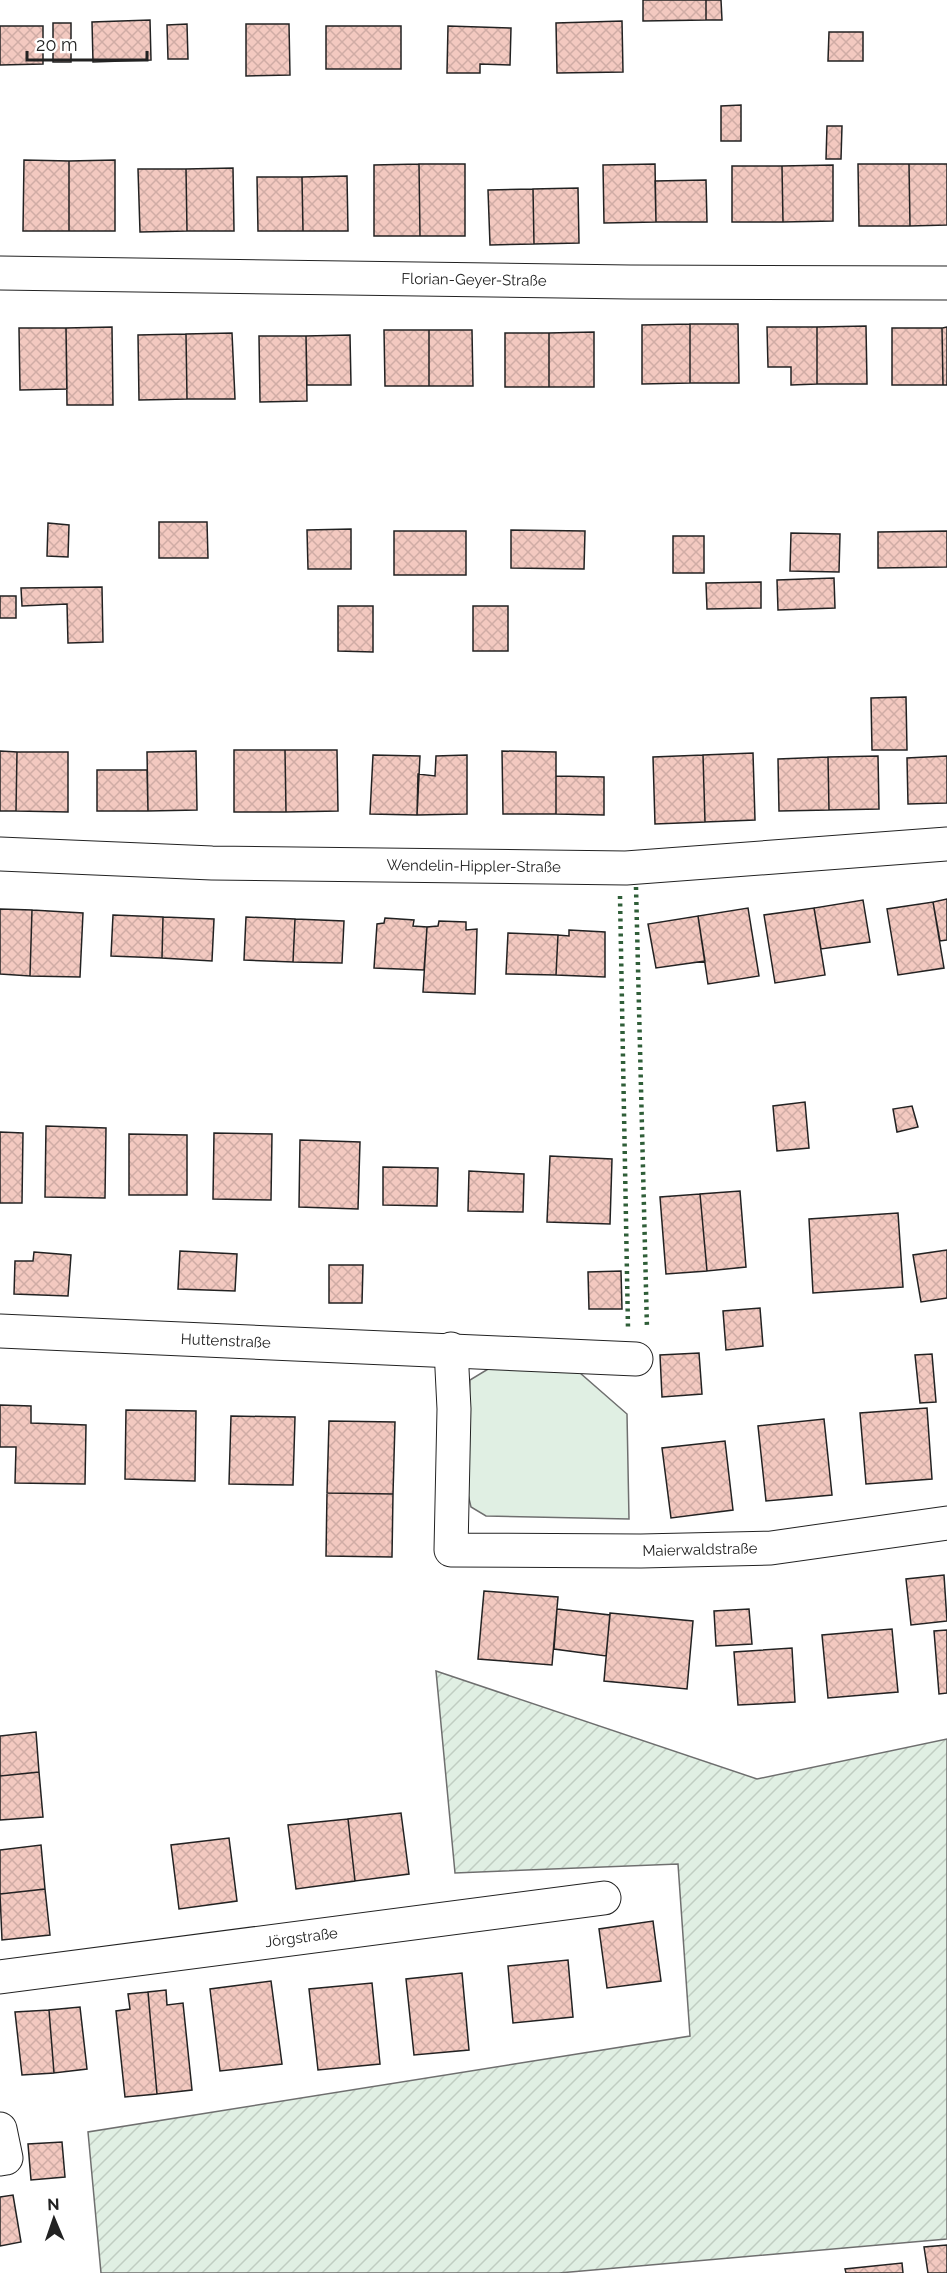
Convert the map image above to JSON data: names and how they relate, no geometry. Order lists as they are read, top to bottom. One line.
{"streets":{"street":["Florian-Geyer-Straße","Wendelin-Hippler-Straße","Huttenstraße","Maierwaldstraße","Jörgstraße"]},"crossings":[["Huttenstraße","Maierwaldstraße"]],"scale_bar":"20 m","north":"top"}
